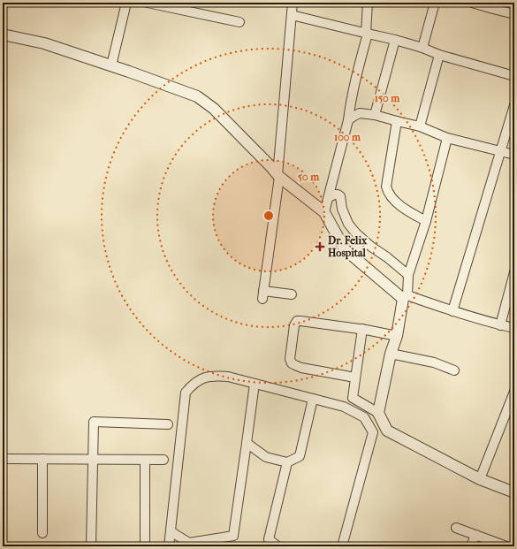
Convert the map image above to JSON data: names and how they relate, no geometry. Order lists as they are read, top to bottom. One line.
{"places":{"health":["Dr. Felix Hospital"]},"rings":["150 m","100 m","50 m"]}
